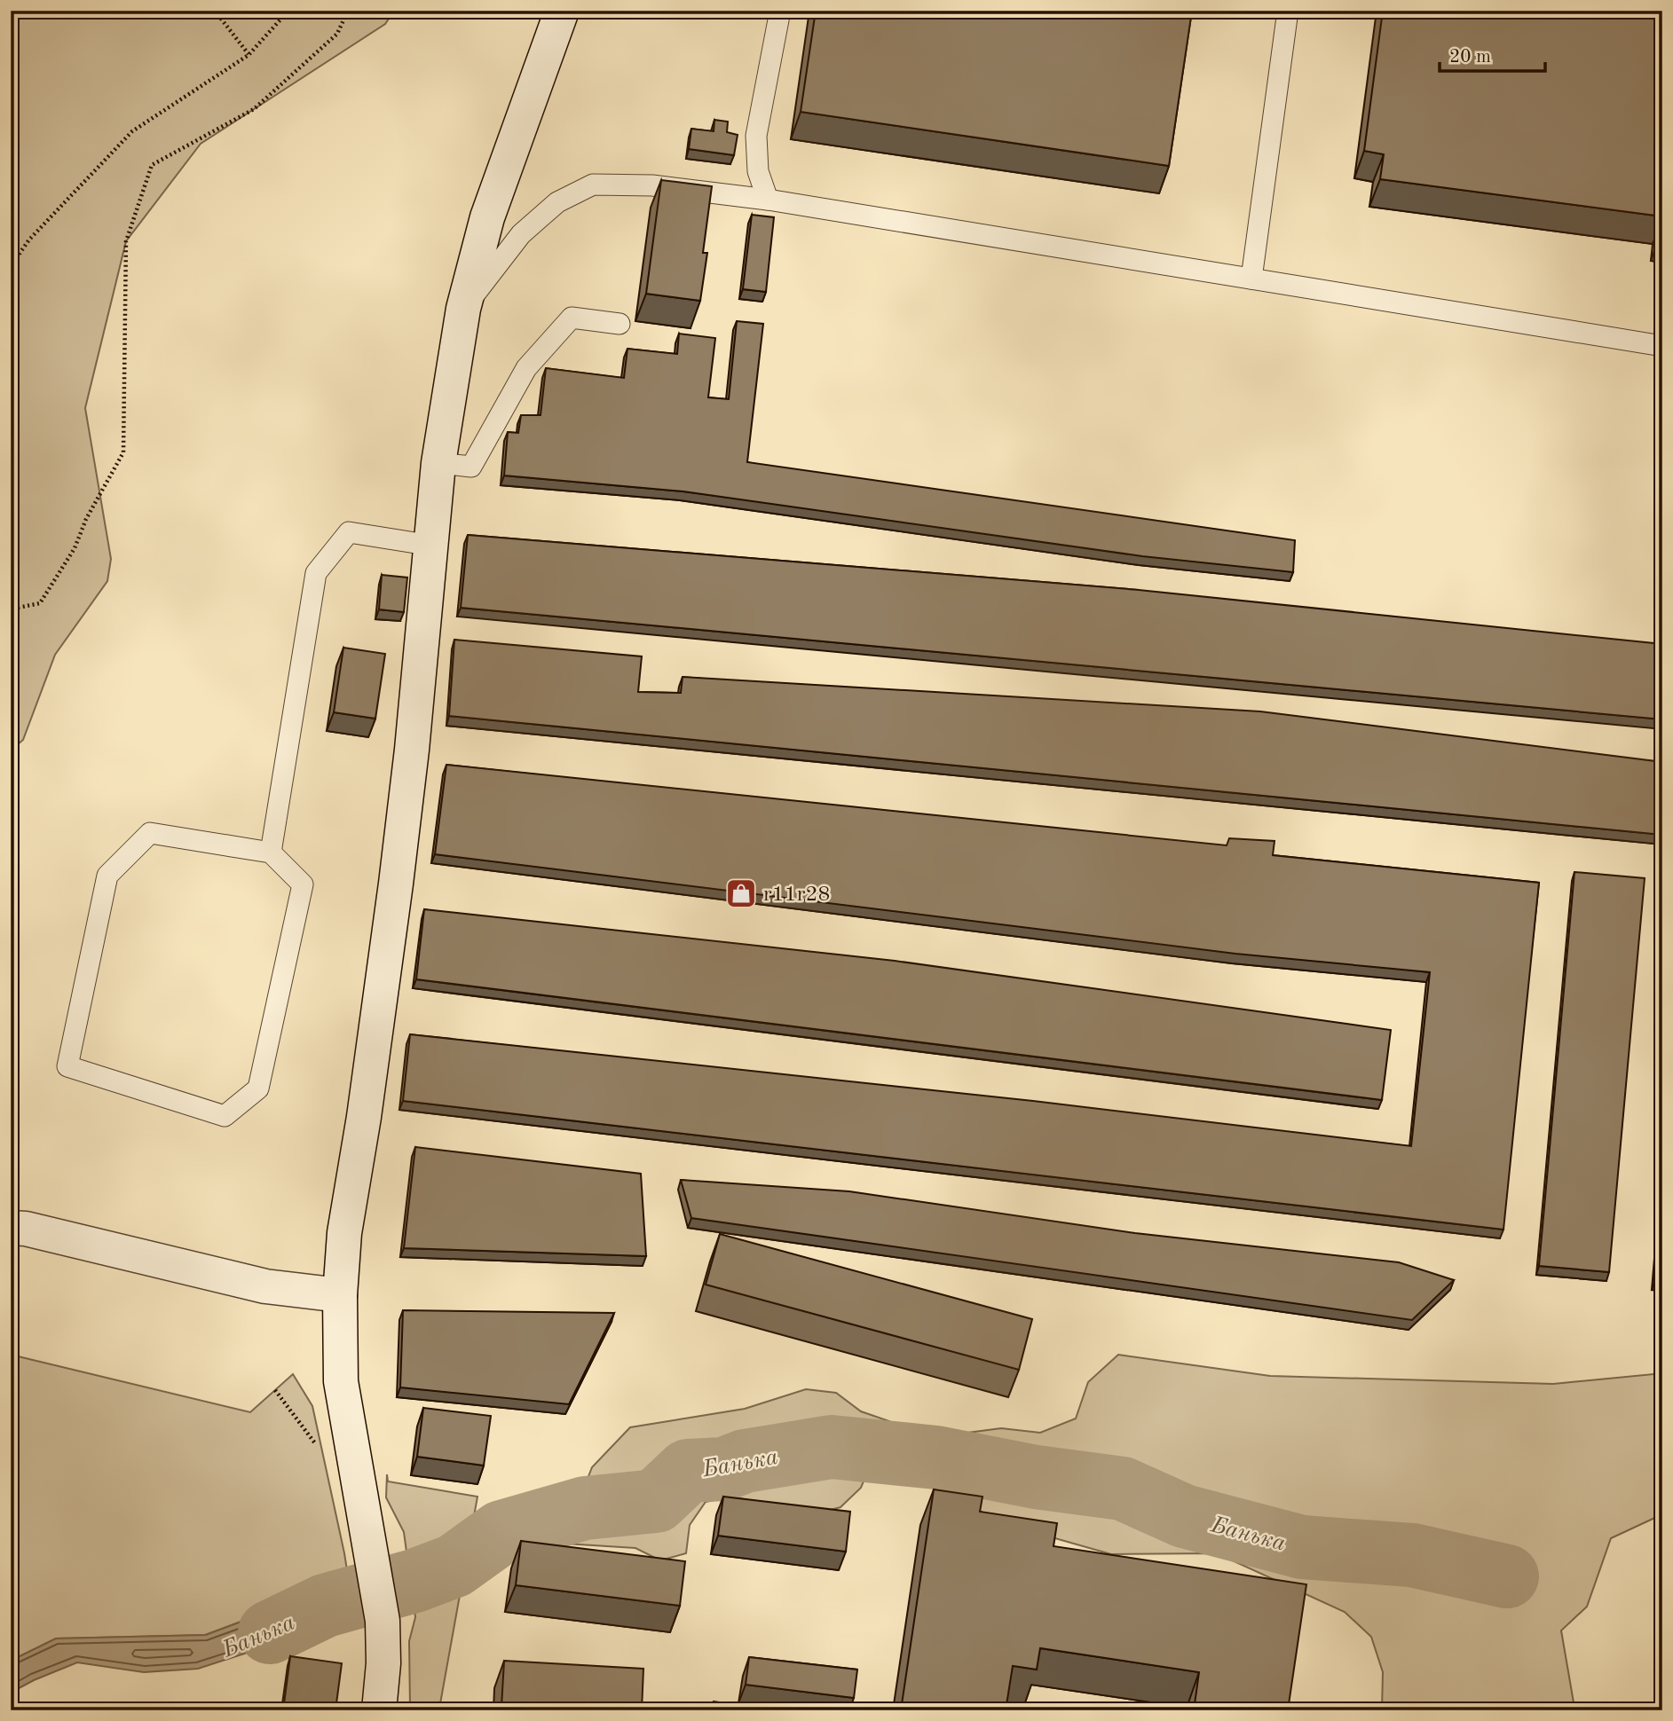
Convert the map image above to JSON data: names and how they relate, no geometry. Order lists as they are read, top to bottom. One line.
{"water":["Банька"],"places":{"shop":["r11r28"]},"scale_bar":"20 m"}
